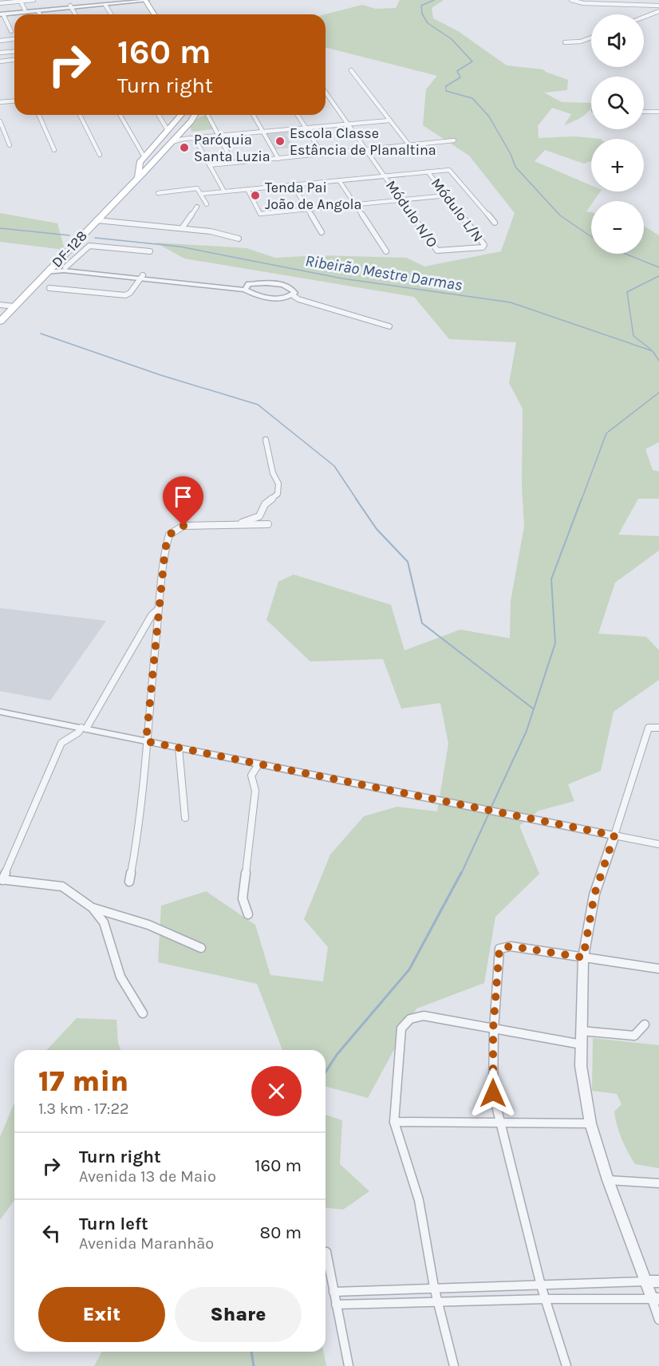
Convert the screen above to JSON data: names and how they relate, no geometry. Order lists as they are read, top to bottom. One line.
{"streets":{"main road":["DF-128"],"street":["Módulo L/N","Módulo N/O"]},"crossings":[["Módulo L/N","Módulo N/O"]],"water":["Ribeirão Mestre Darmas"],"places":["Escola Classe Estância de Planaltina","Paróquia Santa Luzia","Tenda Pai João de Angola"],"page":{"map_buttons":["+","−"],"turn":["160 m","Turn right"],"heading":["17 min","1.3 km · 17:22"],"list":[{"name":"Turn right","note":"Avenida 13 de Maio","value":"160 m"},{"name":"Turn left","note":"Avenida Maranhão","value":"80 m"}],"buttons":["Exit","Share"]}}
